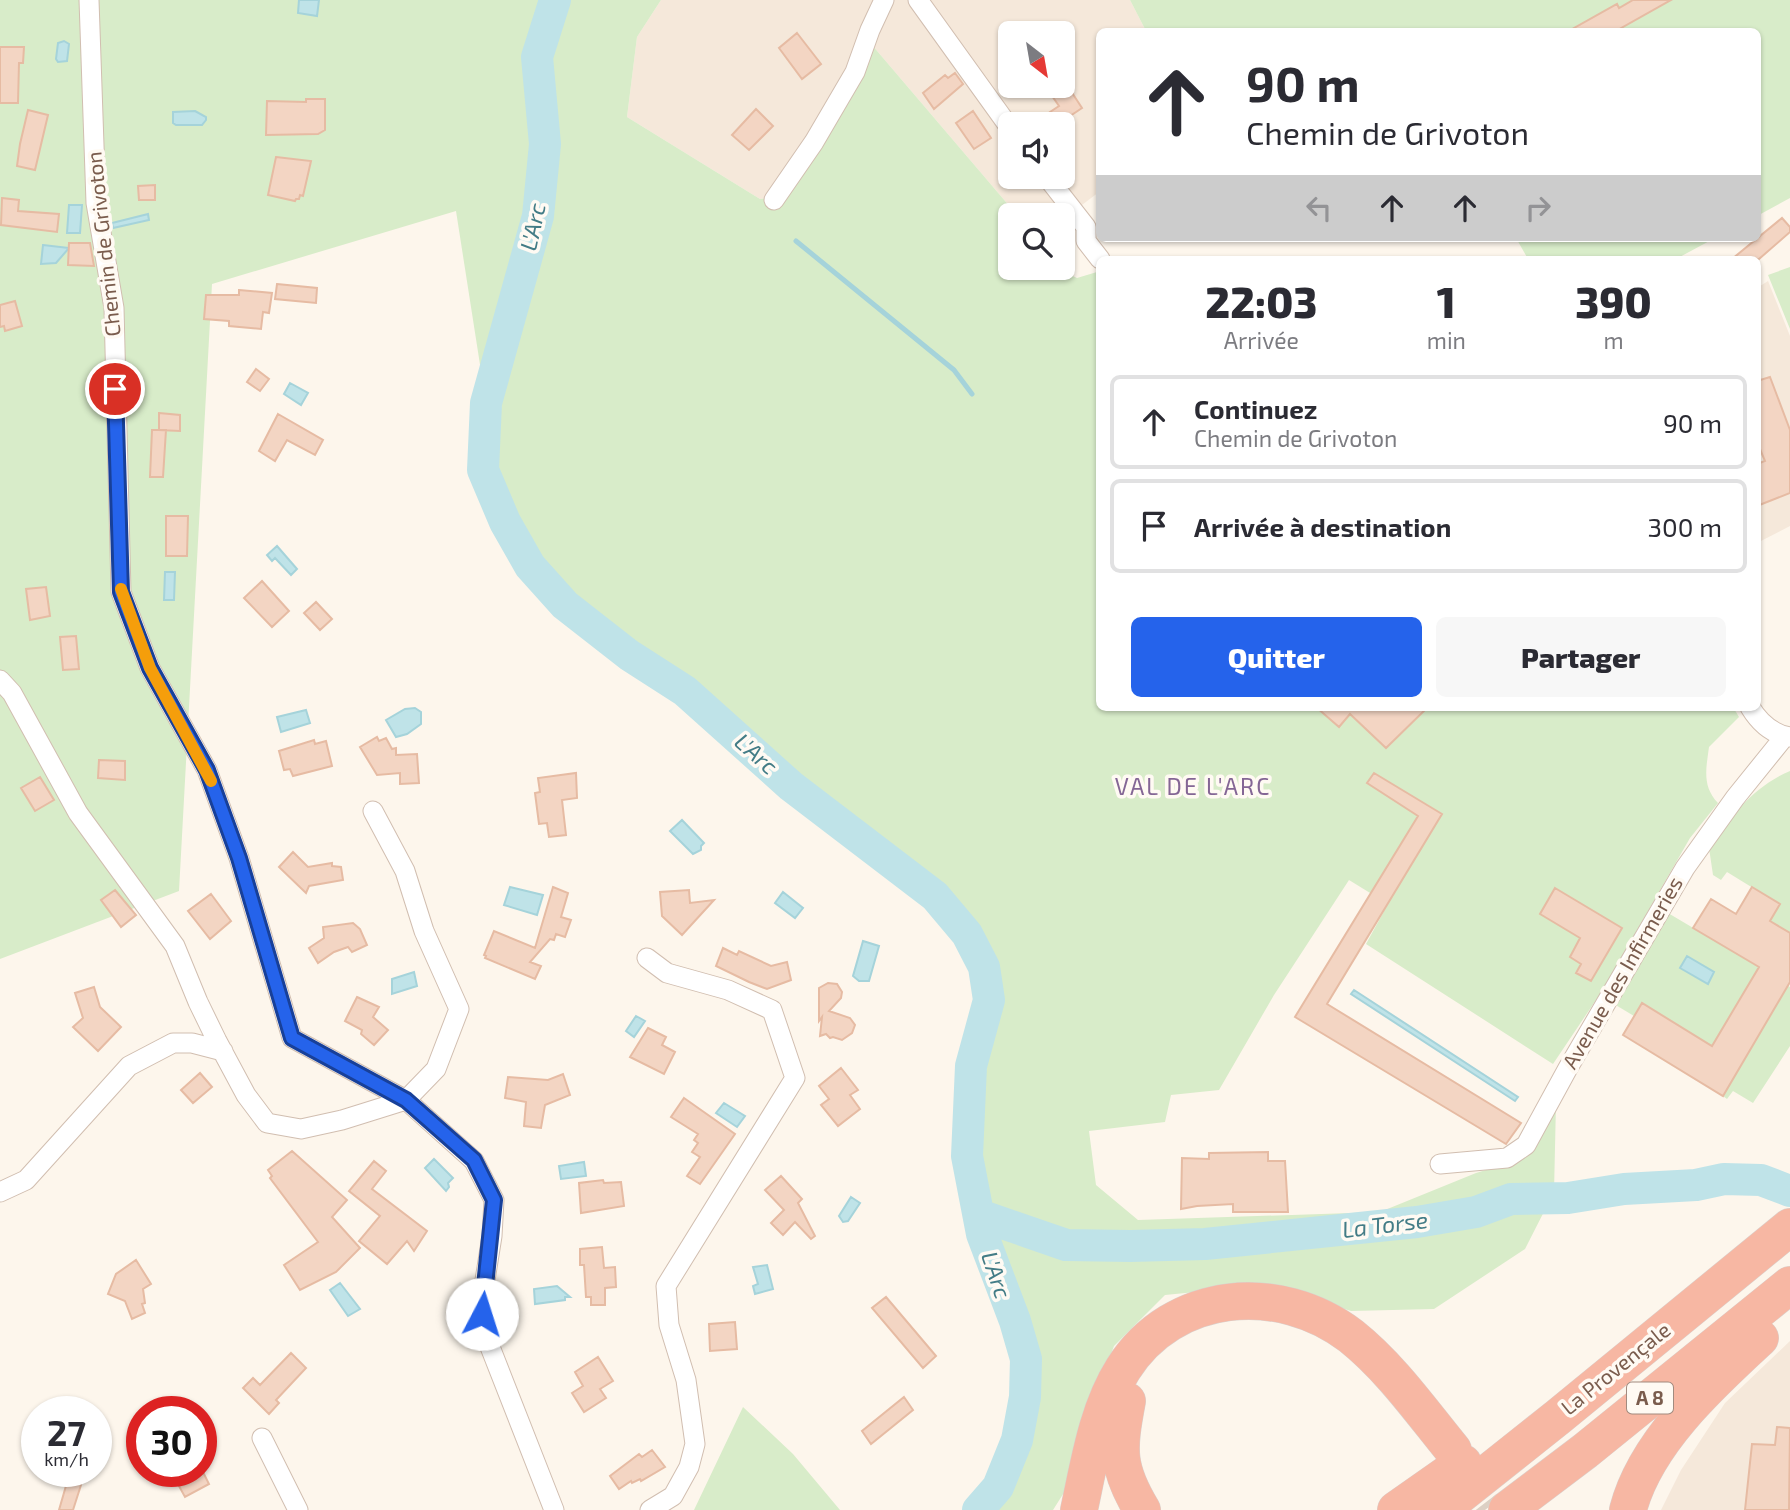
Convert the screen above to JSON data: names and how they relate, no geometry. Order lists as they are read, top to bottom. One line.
{"streets":{"highway":["La Provençale","A 8"],"street":["Chemin de Grivoton","Avenue des Infirmeries"]},"districts":["VAL DE L'ARC"],"water":["L'Arc","La Torse"],"north":"bottom right","page":{"turn":["90 m","Chemin de Grivoton"],"eta":["22:03","Arrivée","1","min","390","m"],"list":[{"name":"Continuez","note":"Chemin de Grivoton","value":"90 m"},{"name":"Arrivée à destination","value":"300 m"}],"buttons":["Quitter","Partager"],"speed":"27 km/h","limit":"30"}}
